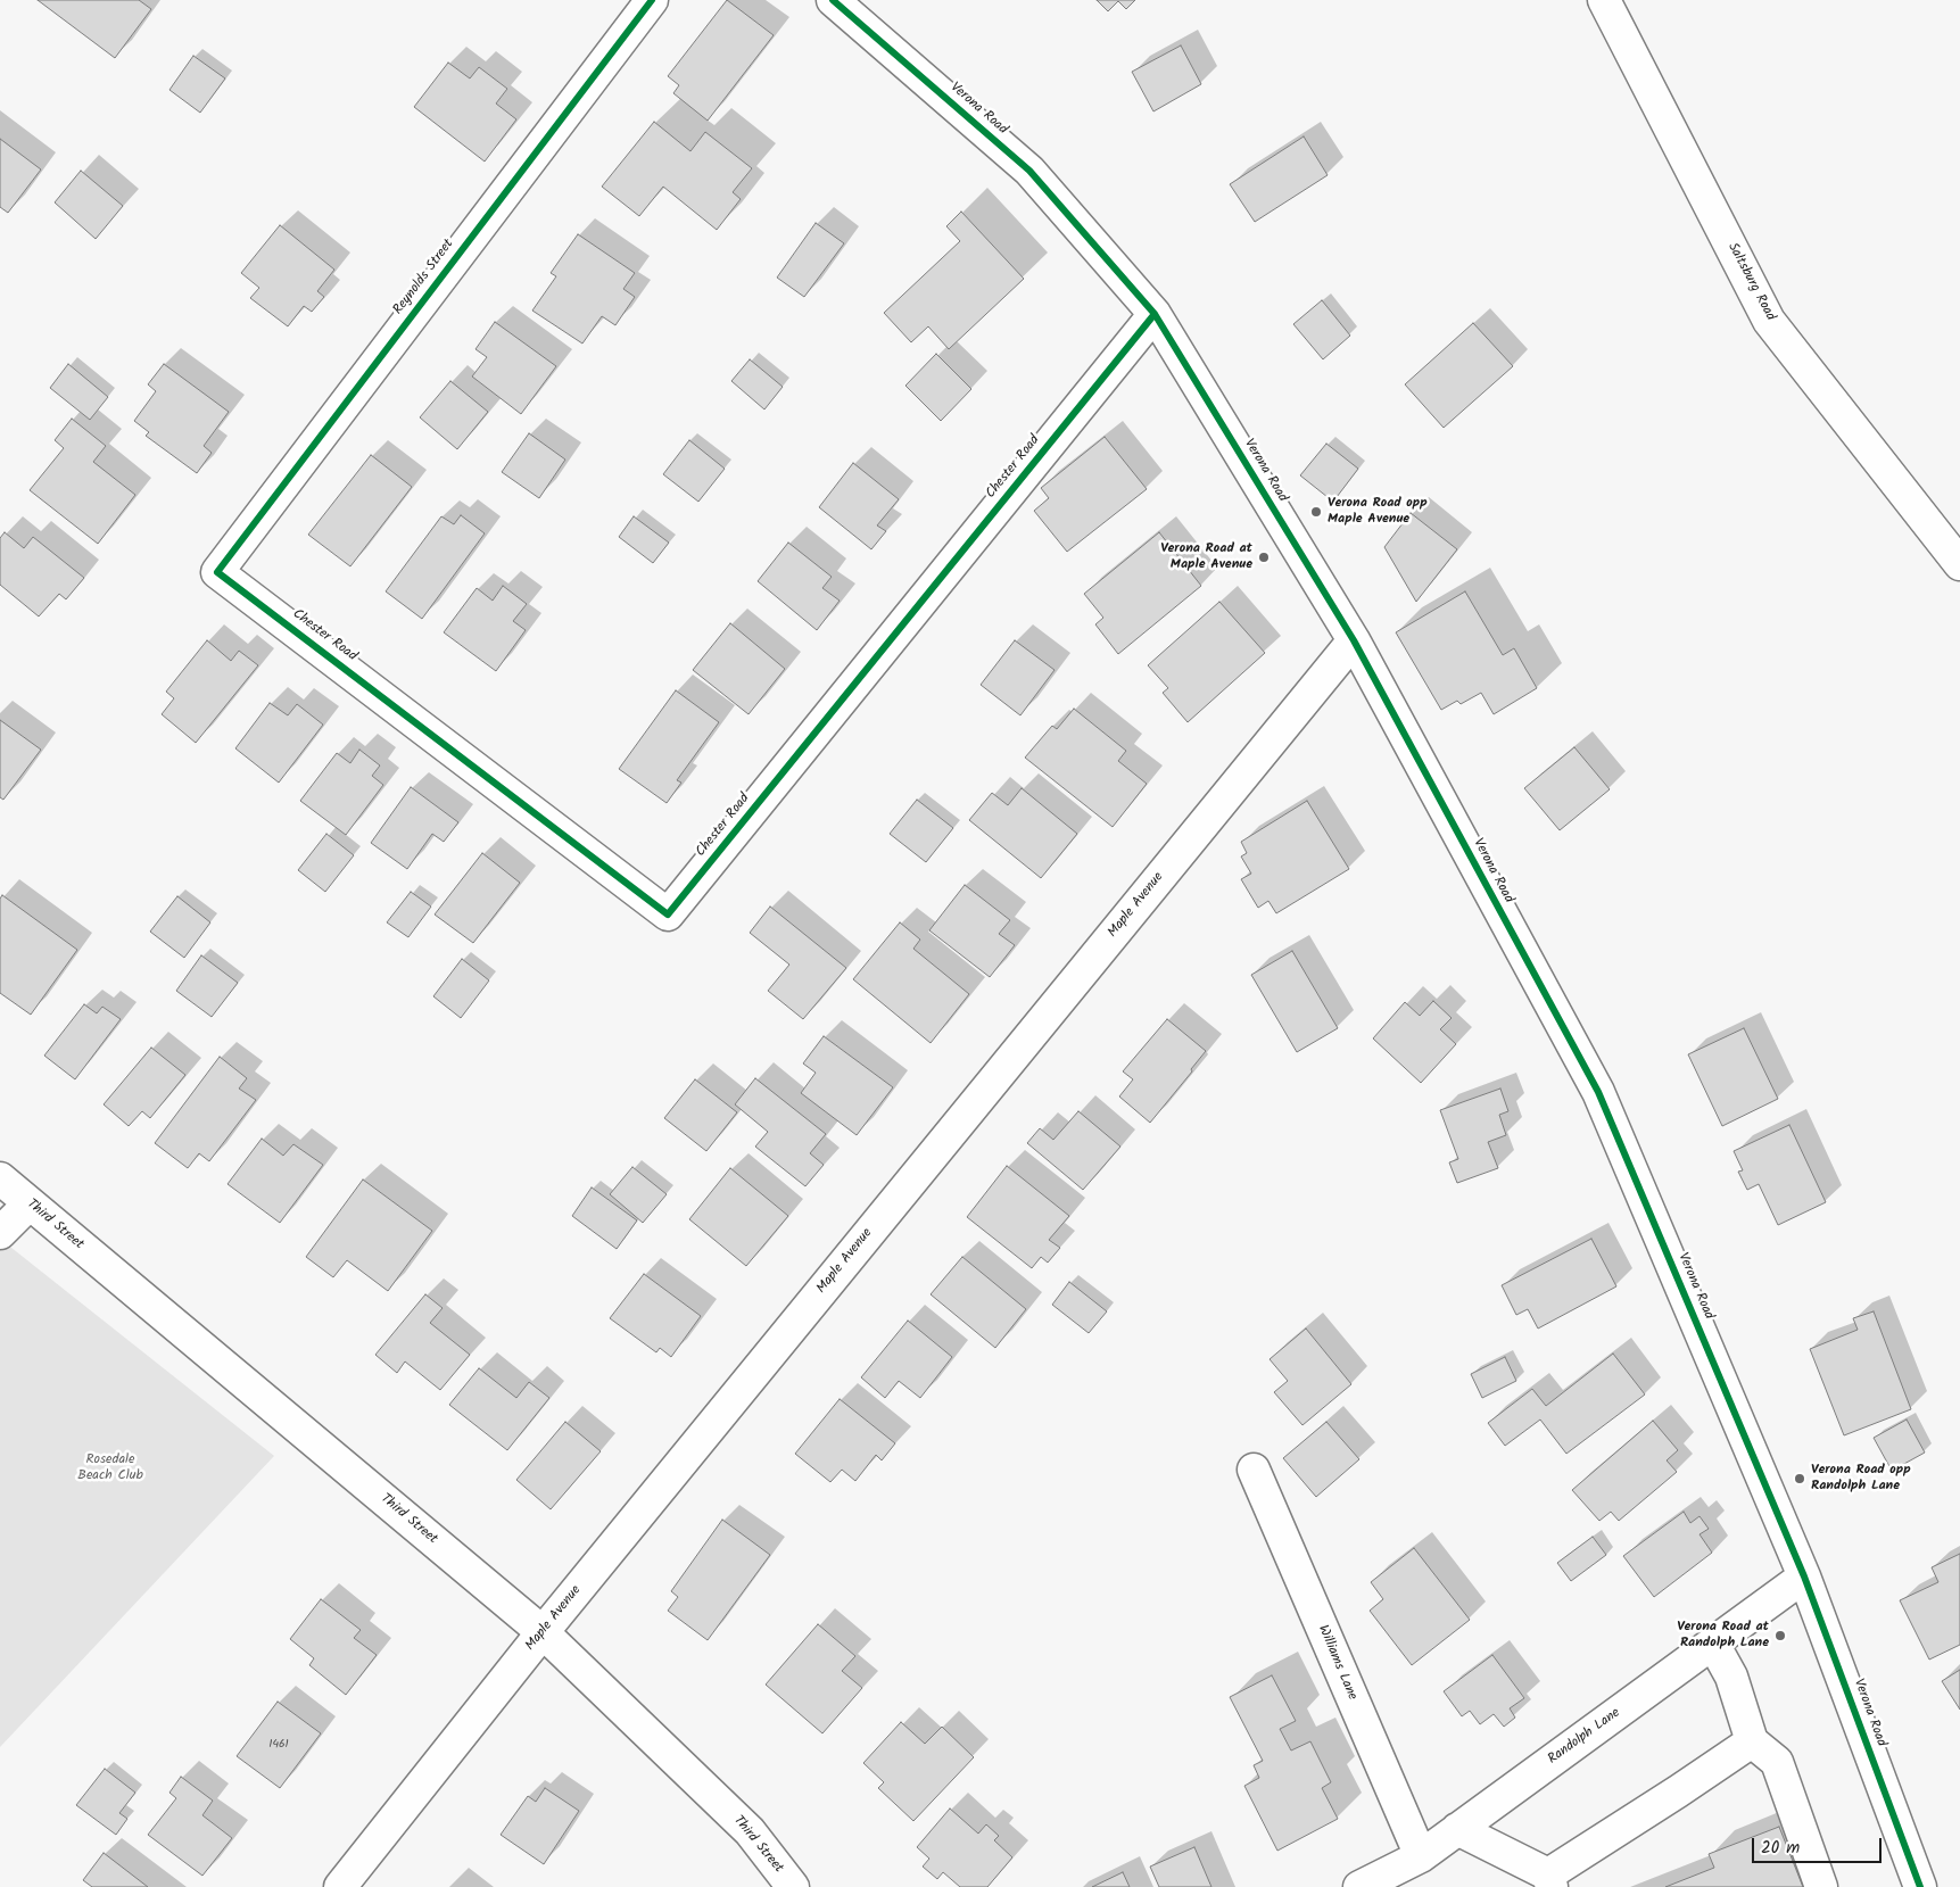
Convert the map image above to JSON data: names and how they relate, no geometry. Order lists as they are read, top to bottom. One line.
{"streets":{"street":["Verona Road","Reynolds Street","Saltsburg Road","Chester Road","Maple Avenue","Third Street","Williams Lane","Randolph Lane"]},"crossings":[["Verona Road","Chester Road"],["Verona Road","Maple Avenue"],["Verona Road","Randolph Lane"],["Reynolds Street","Chester Road"],["Maple Avenue","Third Street"],["Williams Lane","Randolph Lane"]],"parks":["Rosedale Beach Club"],"places":["Verona Road opp Maple Avenue","Verona Road at Maple Avenue","Verona Road opp Randolph Lane","Verona Road at Randolph Lane"],"house_numbers":["1461"],"scale_bar":"20 m"}
